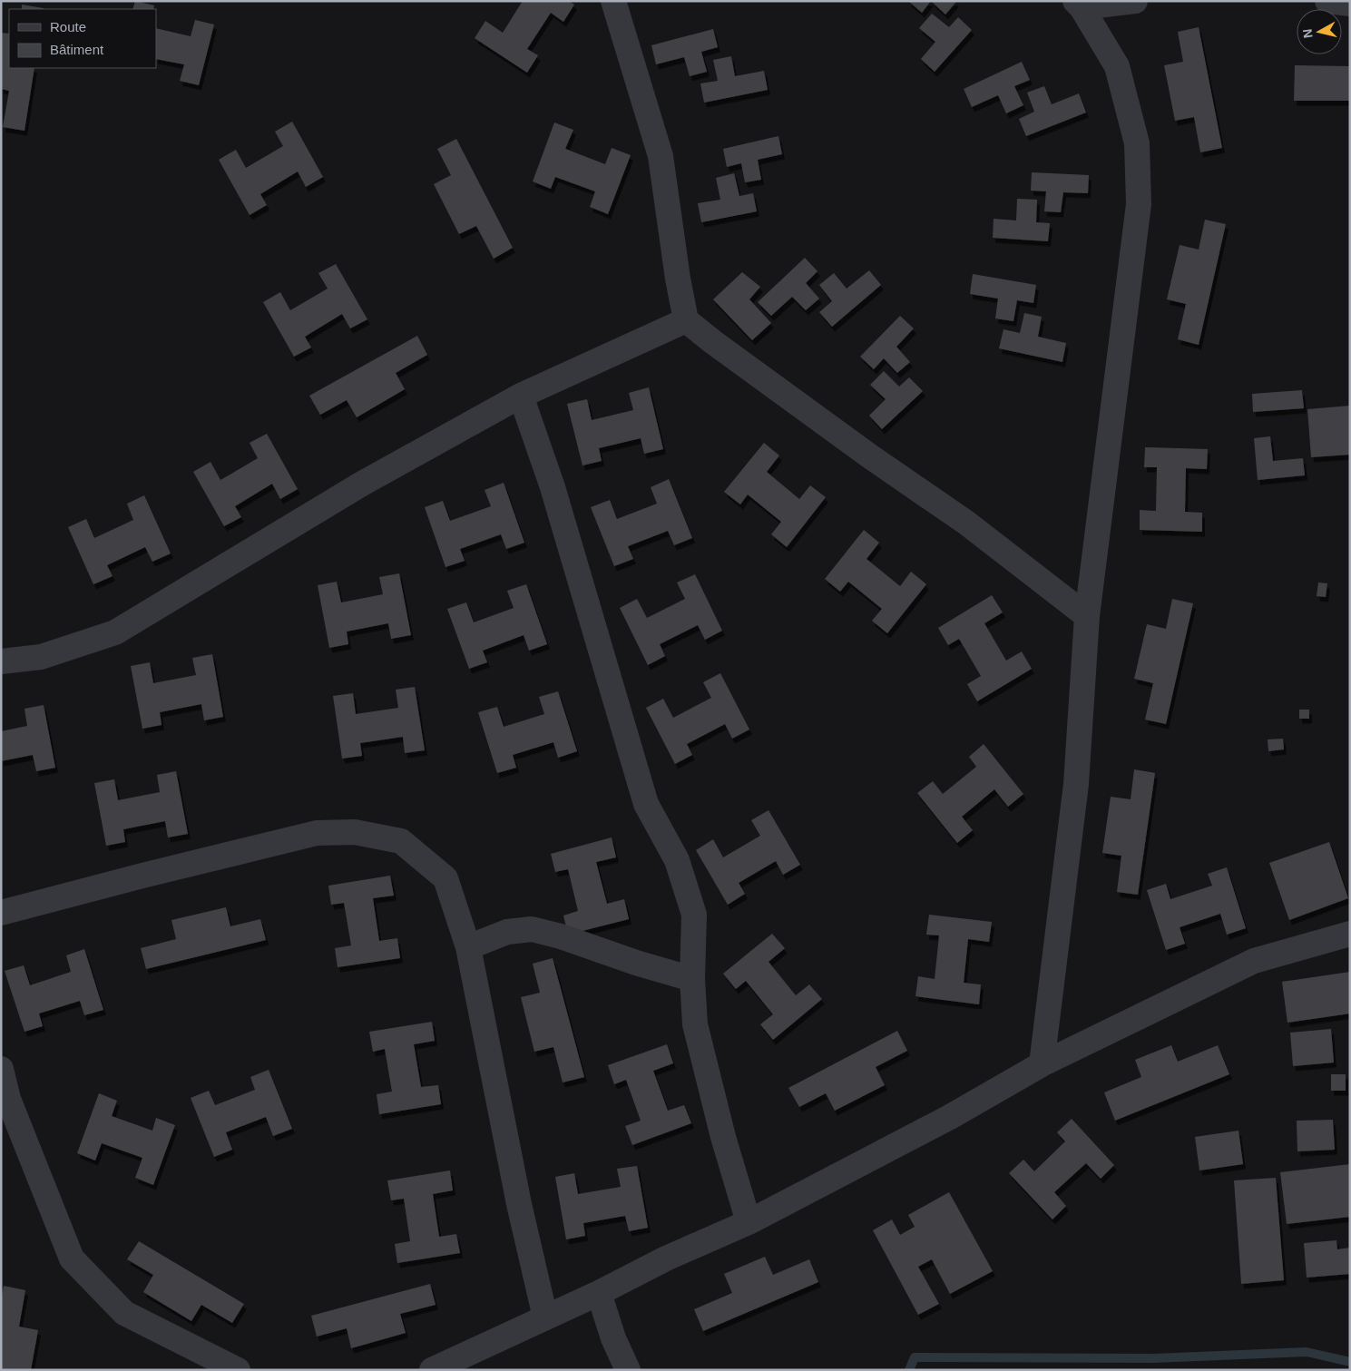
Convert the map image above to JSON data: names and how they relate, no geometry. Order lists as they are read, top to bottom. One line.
{"legend":["Route","Bâtiment"],"north":"left"}
